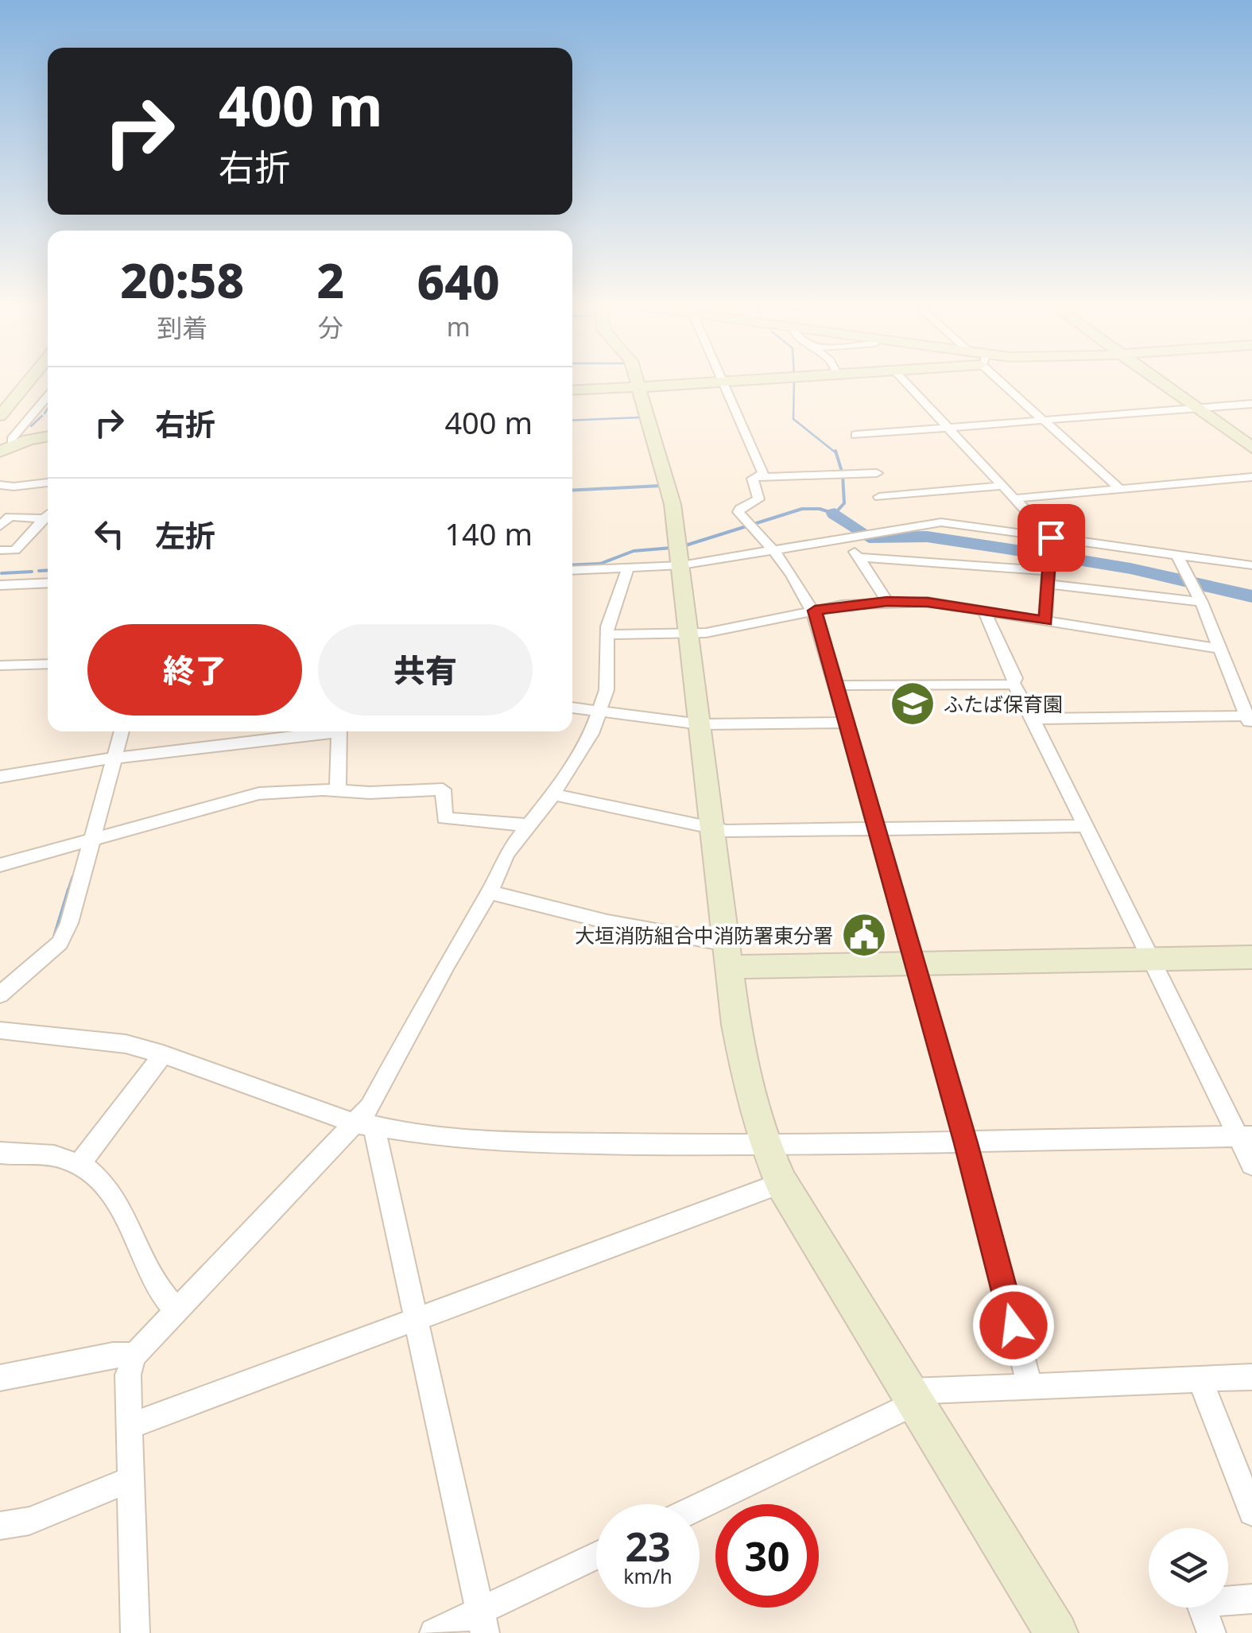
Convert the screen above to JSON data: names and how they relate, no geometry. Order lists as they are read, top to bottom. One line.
{"places":{"school or university":["ふたば保育園"],"public building":["大垣消防組合中消防署東分署"]},"page":{"turn":["400 m","右折"],"eta":["20:58","到着","2","分","640","m"],"list":[{"name":"右折","value":"400 m"},{"name":"左折","value":"140 m"}],"buttons":["終了","共有"],"speed":"23 km/h","limit":"30"}}
